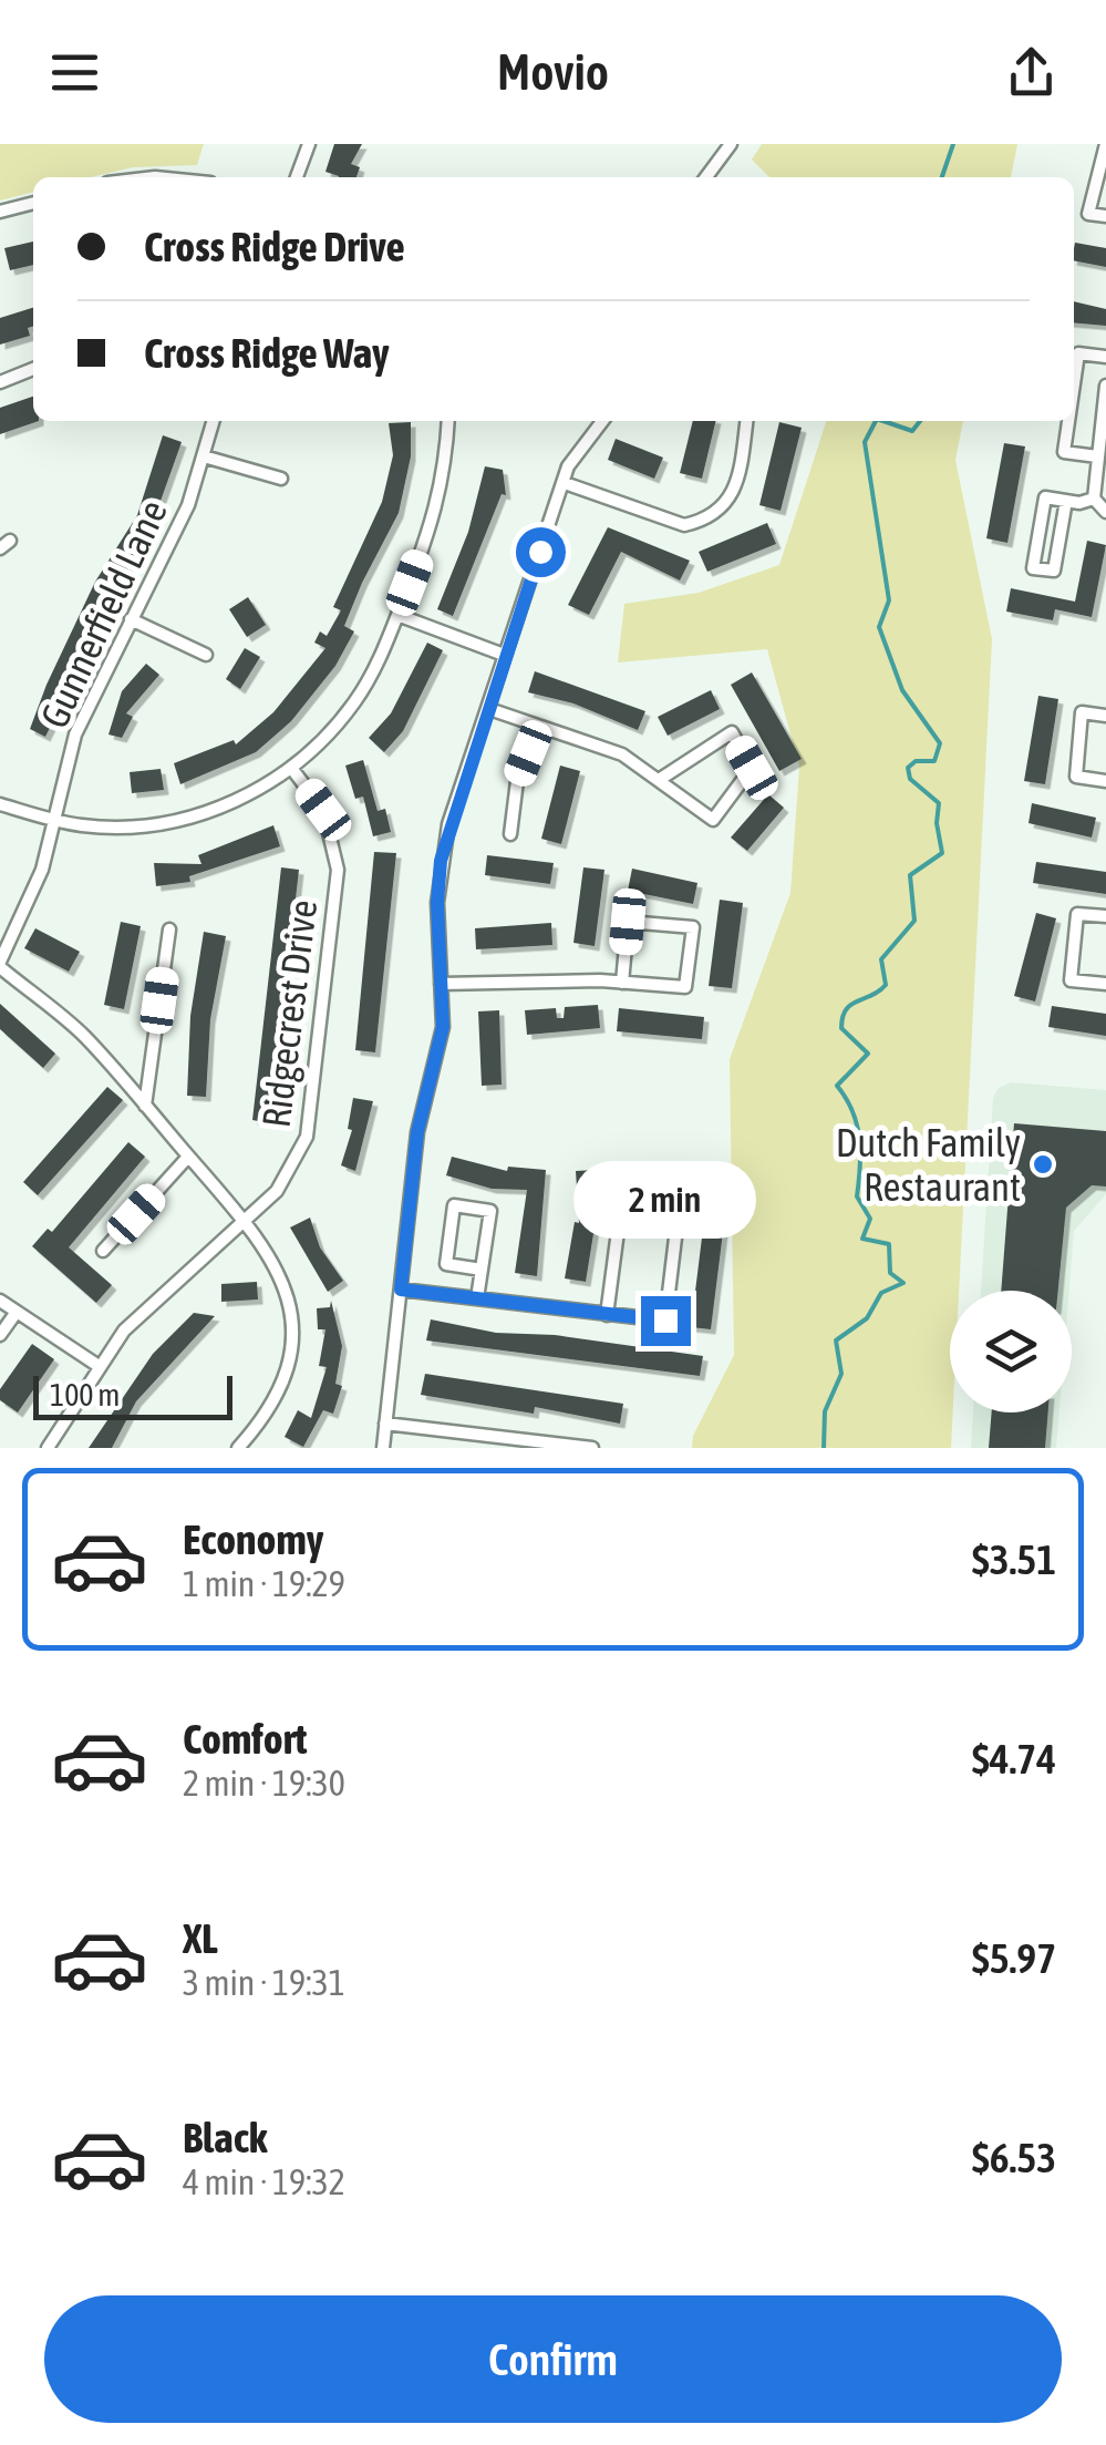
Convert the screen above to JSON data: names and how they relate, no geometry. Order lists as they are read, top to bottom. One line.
{"streets":{"street":["Gunnerfield Lane","Ridgecrest Drive"]},"places":["Dutch Family Restaurant"],"scale_bar":"100 m","page":{"header":"Movio","banner":["Cross Ridge Drive","Cross Ridge Way"],"bubble":"2 min","scale":"100 m","list":[{"name":"Economy","note":"1 min · 19:29","value":"$3.51"},{"name":"Comfort","note":"2 min · 19:30","value":"$4.74"},{"name":"XL","note":"3 min · 19:31","value":"$5.97"},{"name":"Black","note":"4 min · 19:32","value":"$6.53"}],"buttons":"Confirm"}}
